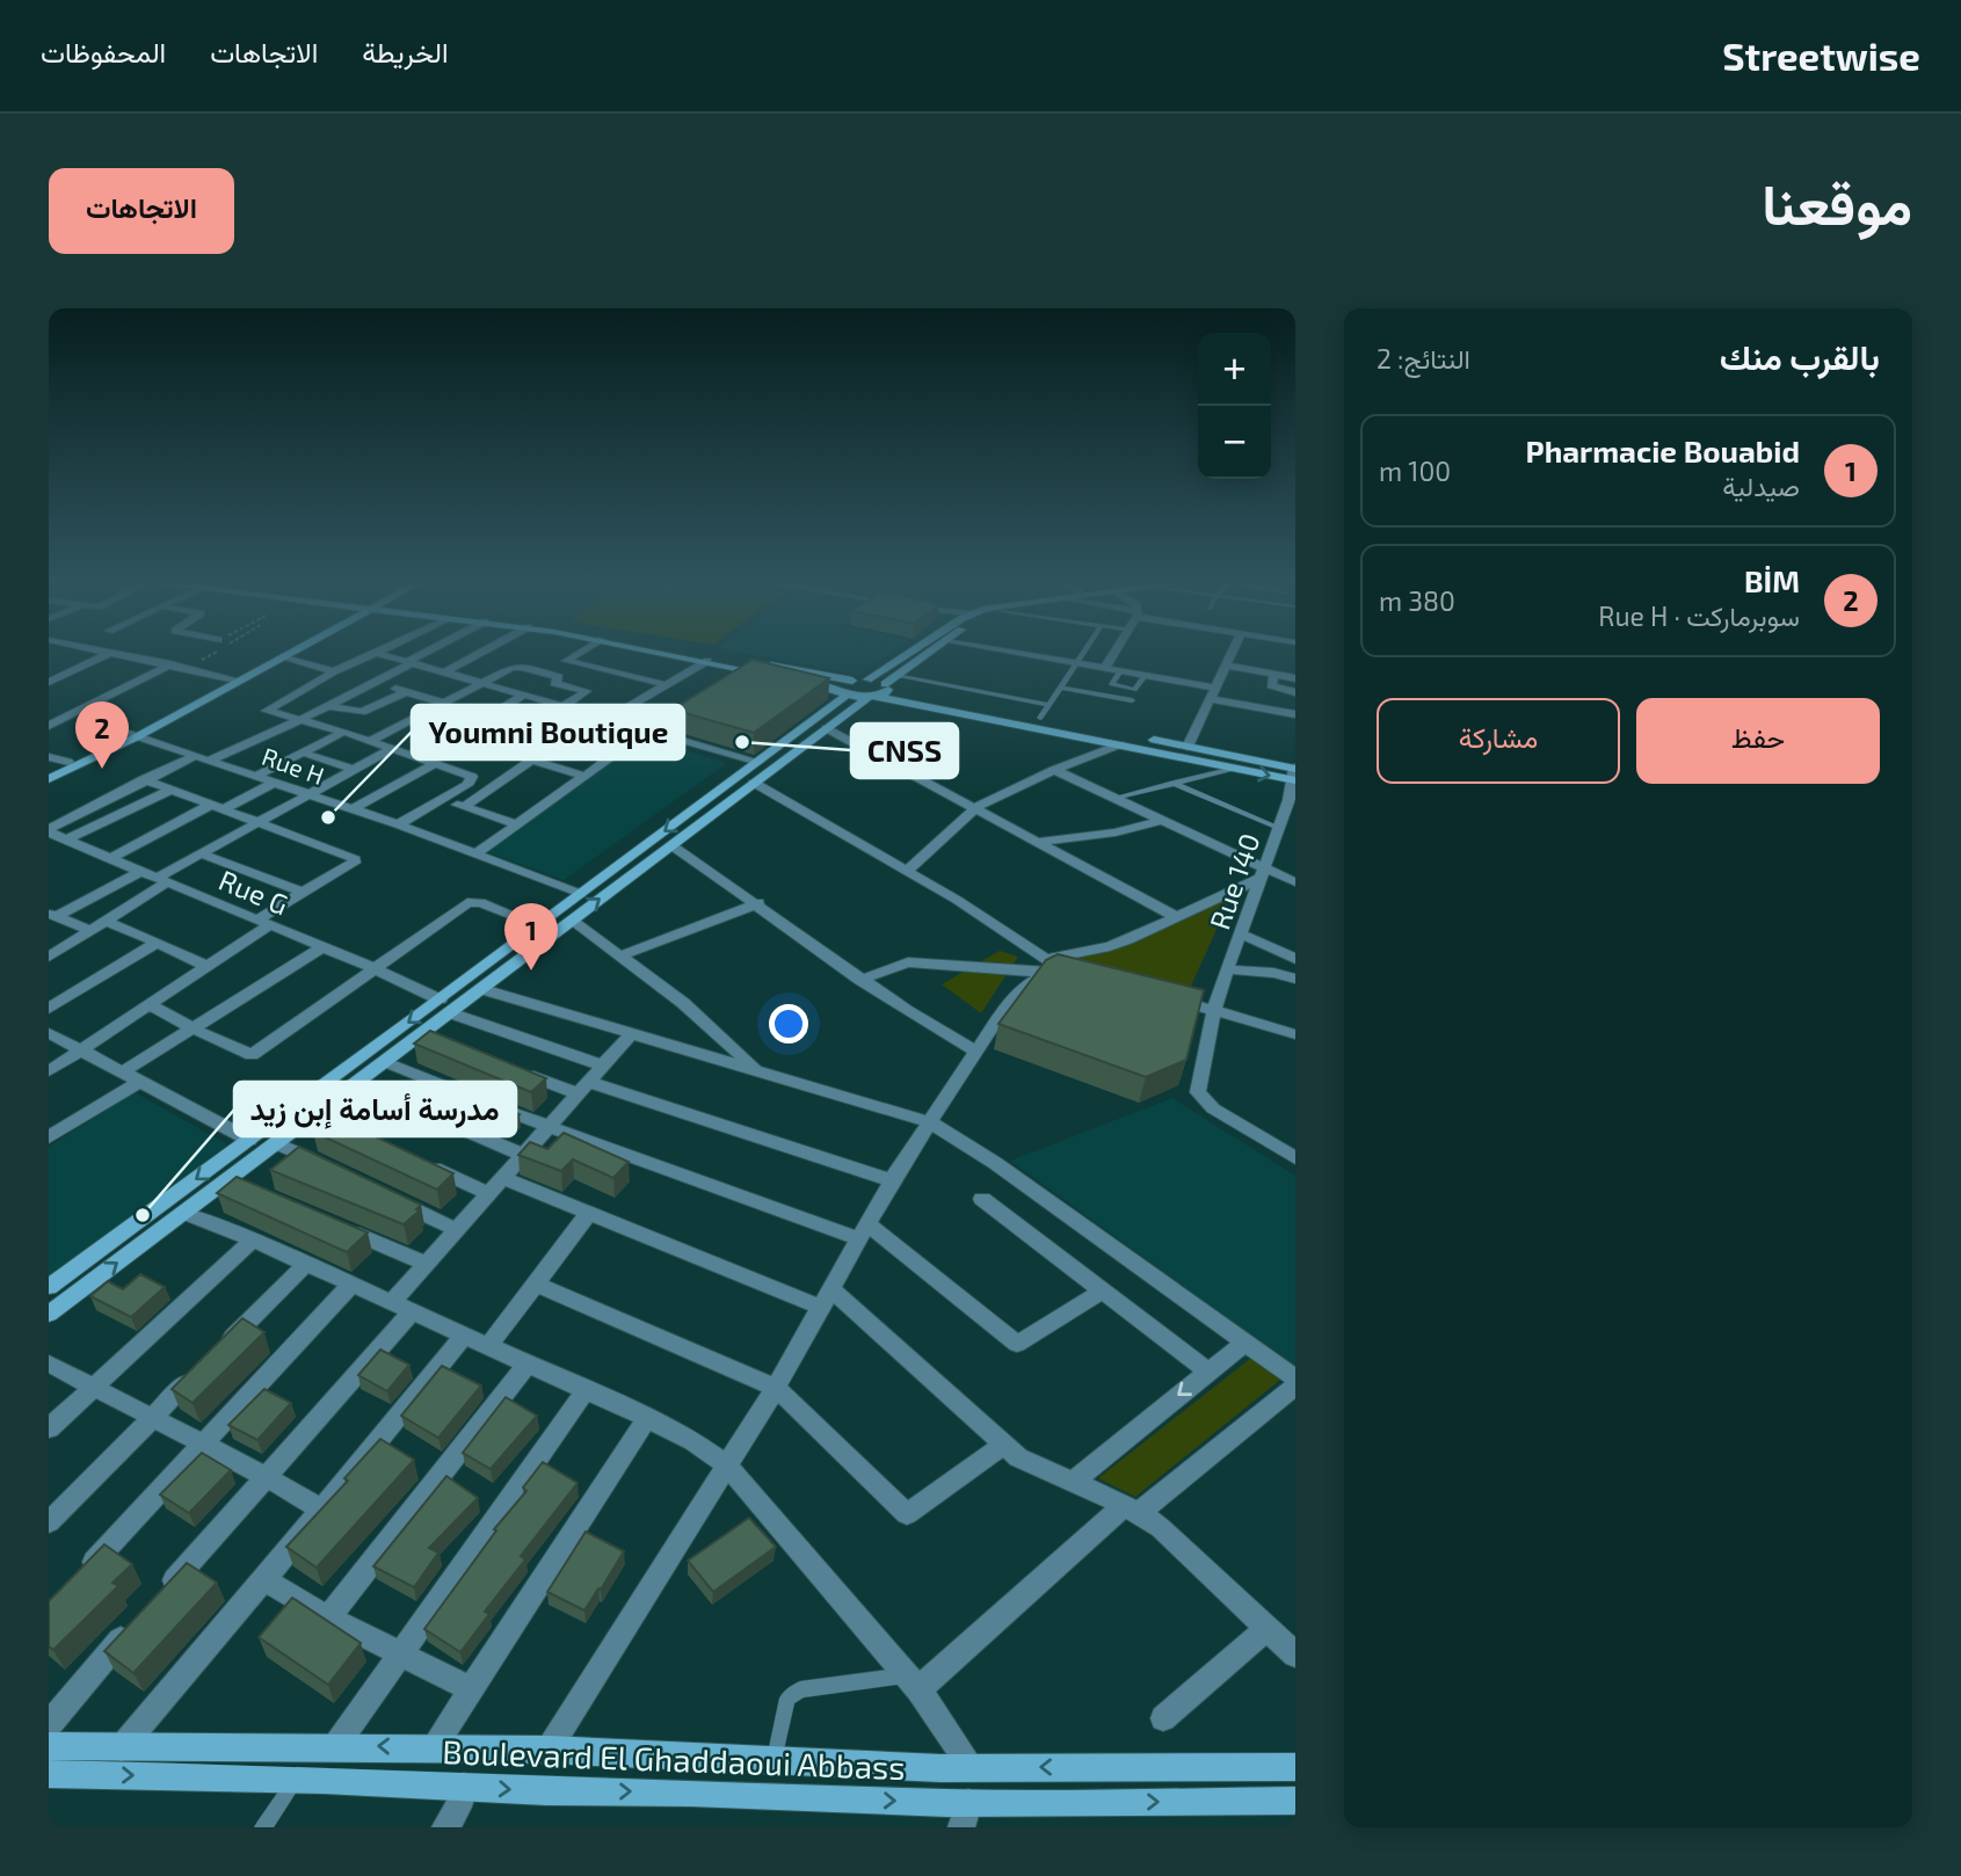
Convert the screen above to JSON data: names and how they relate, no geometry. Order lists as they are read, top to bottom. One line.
{"streets":{"street":["Rue H","Rue 140","Rue G","Boulevard El Ghaddaoui Abbass"]},"places":["CNSS","Youmni Boutique","مدرسة أسامة إبن زيد"],"page":{"header":"Streetwise","nav":["الخريطة","الاتجاهات","المحفوظات"],"title":"موقعنا","buttons":["الاتجاهات",["حفظ","مشاركة"]],"heading":["بالقرب منك","النتائج: 2"],"map_buttons":["+","−"],"list":[{"mark":"1","name":"Pharmacie Bouabid","note":"صيدلية","value":"100 m"},{"mark":"2","name":"BİM","note":"سوبرماركت · Rue H","value":"380 m"}],"pins":["2","1"]}}
